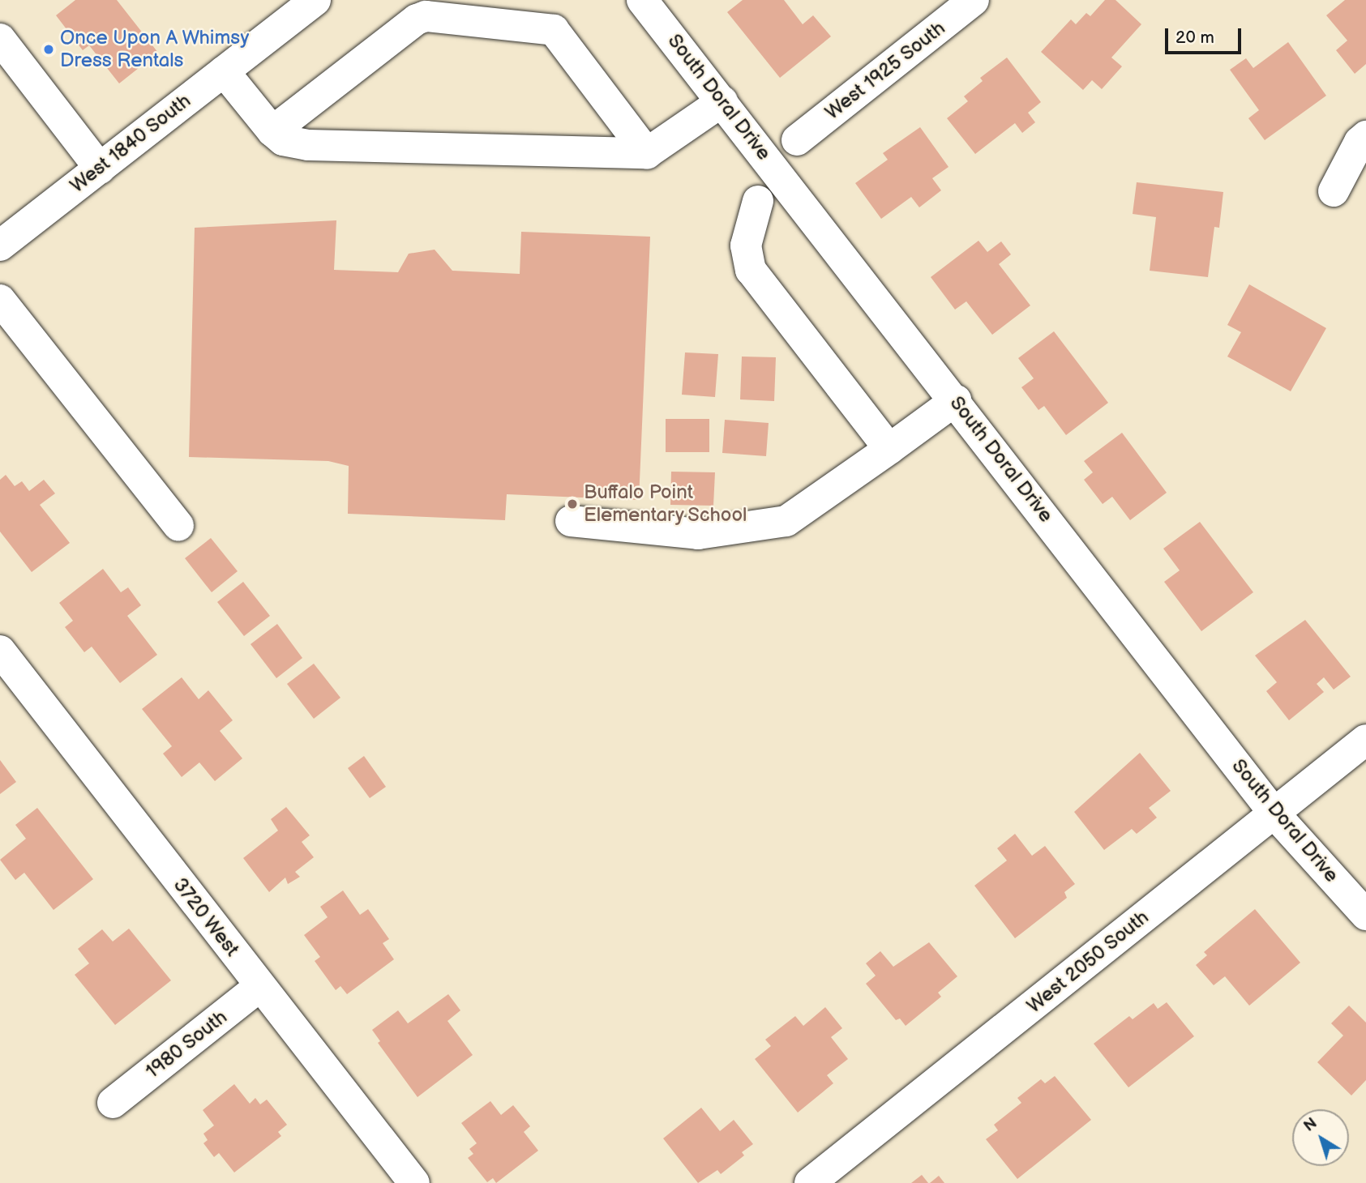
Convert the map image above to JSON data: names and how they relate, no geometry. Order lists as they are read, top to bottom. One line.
{"streets":{"street":["West 1925 South","South Doral Drive","West 1840 South","3720 West","West 2050 South","1980 South"]},"crossings":[["South Doral Drive","West 2050 South"],["3720 West","1980 South"]],"places":["Once Upon A Whimsy Dress Rentals","Buffalo Point Elementary School"],"scale_bar":"20 m","north":"top left"}
